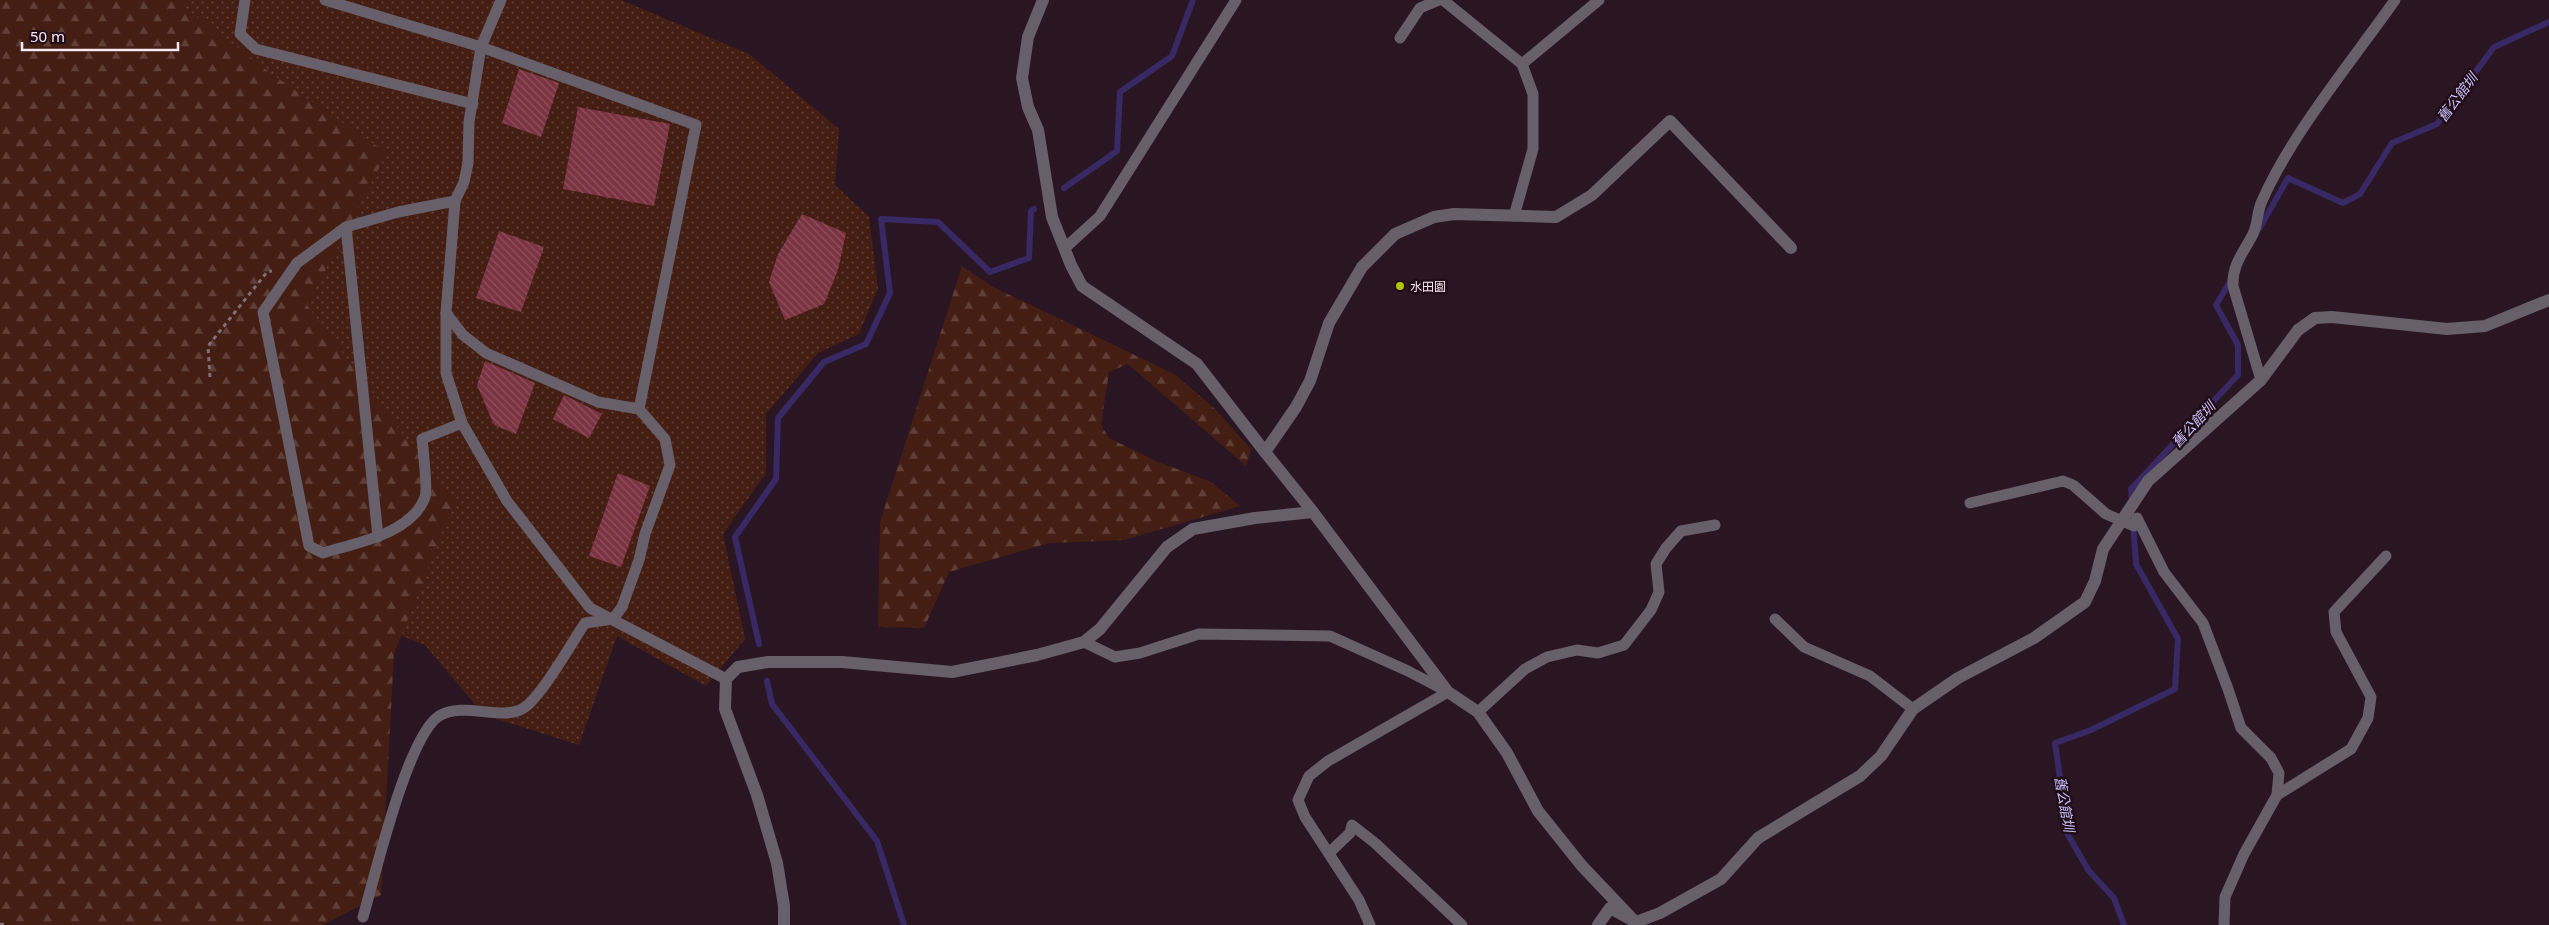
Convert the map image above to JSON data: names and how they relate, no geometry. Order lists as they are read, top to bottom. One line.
{"water":["舊公館圳"],"places":["水田園"],"scale_bar":"50 m"}
